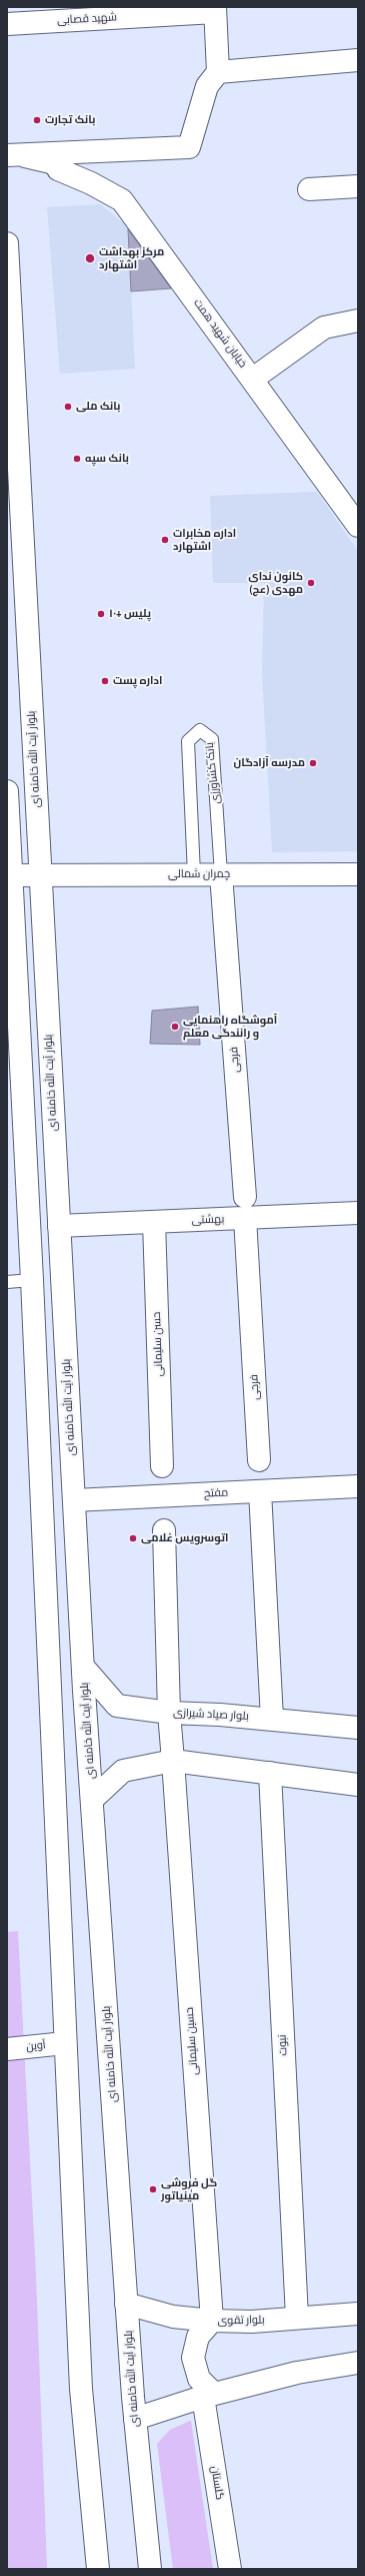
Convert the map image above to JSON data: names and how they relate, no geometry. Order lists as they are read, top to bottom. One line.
{"streets":{"street":["شهید قصابی","خیابان شهید همت","بلوار آیت الله خامنه ای","چمران شمالی","فرجی","بهشتی","حسن سلیمانی","مفتح","بلوار صیاد شیرازی","حسین سلیمانی","نبوت","آوین","بلوار تقوی","گلستان"],"lane":["بانک کشاورزی"]},"crossings":[["بلوار آیت الله خامنه ای","چمران شمالی"],["بلوار آیت الله خامنه ای","بهشتی"],["بلوار آیت الله خامنه ای","مفتح"],["بلوار آیت الله خامنه ای","بلوار صیاد شیرازی"],["بلوار آیت الله خامنه ای","بلوار تقوی"],["بانک کشاورزی","چمران شمالی"],["بانک کشاورزی","فرجی"],["چمران شمالی","فرجی"],["فرجی","بهشتی"],["بهشتی","حسن سلیمانی"],["بلوار صیاد شیرازی","حسین سلیمانی"],["حسین سلیمانی","بلوار تقوی"],["نبوت","بلوار تقوی"]],"places":["بانک تجارت","مرکز بهداشت اشتهارد","بانک ملی","بانک سپه","اداره مخابرات اشتهارد","کانون ندای مهدی (عج)","پلیس +۱۰","اداره پست","مدرسه آزادگان","آموشگاه راهنمایی و رانندگی معلم","اتوسرویس غلامی","گل فروشی مینیاتور"]}
